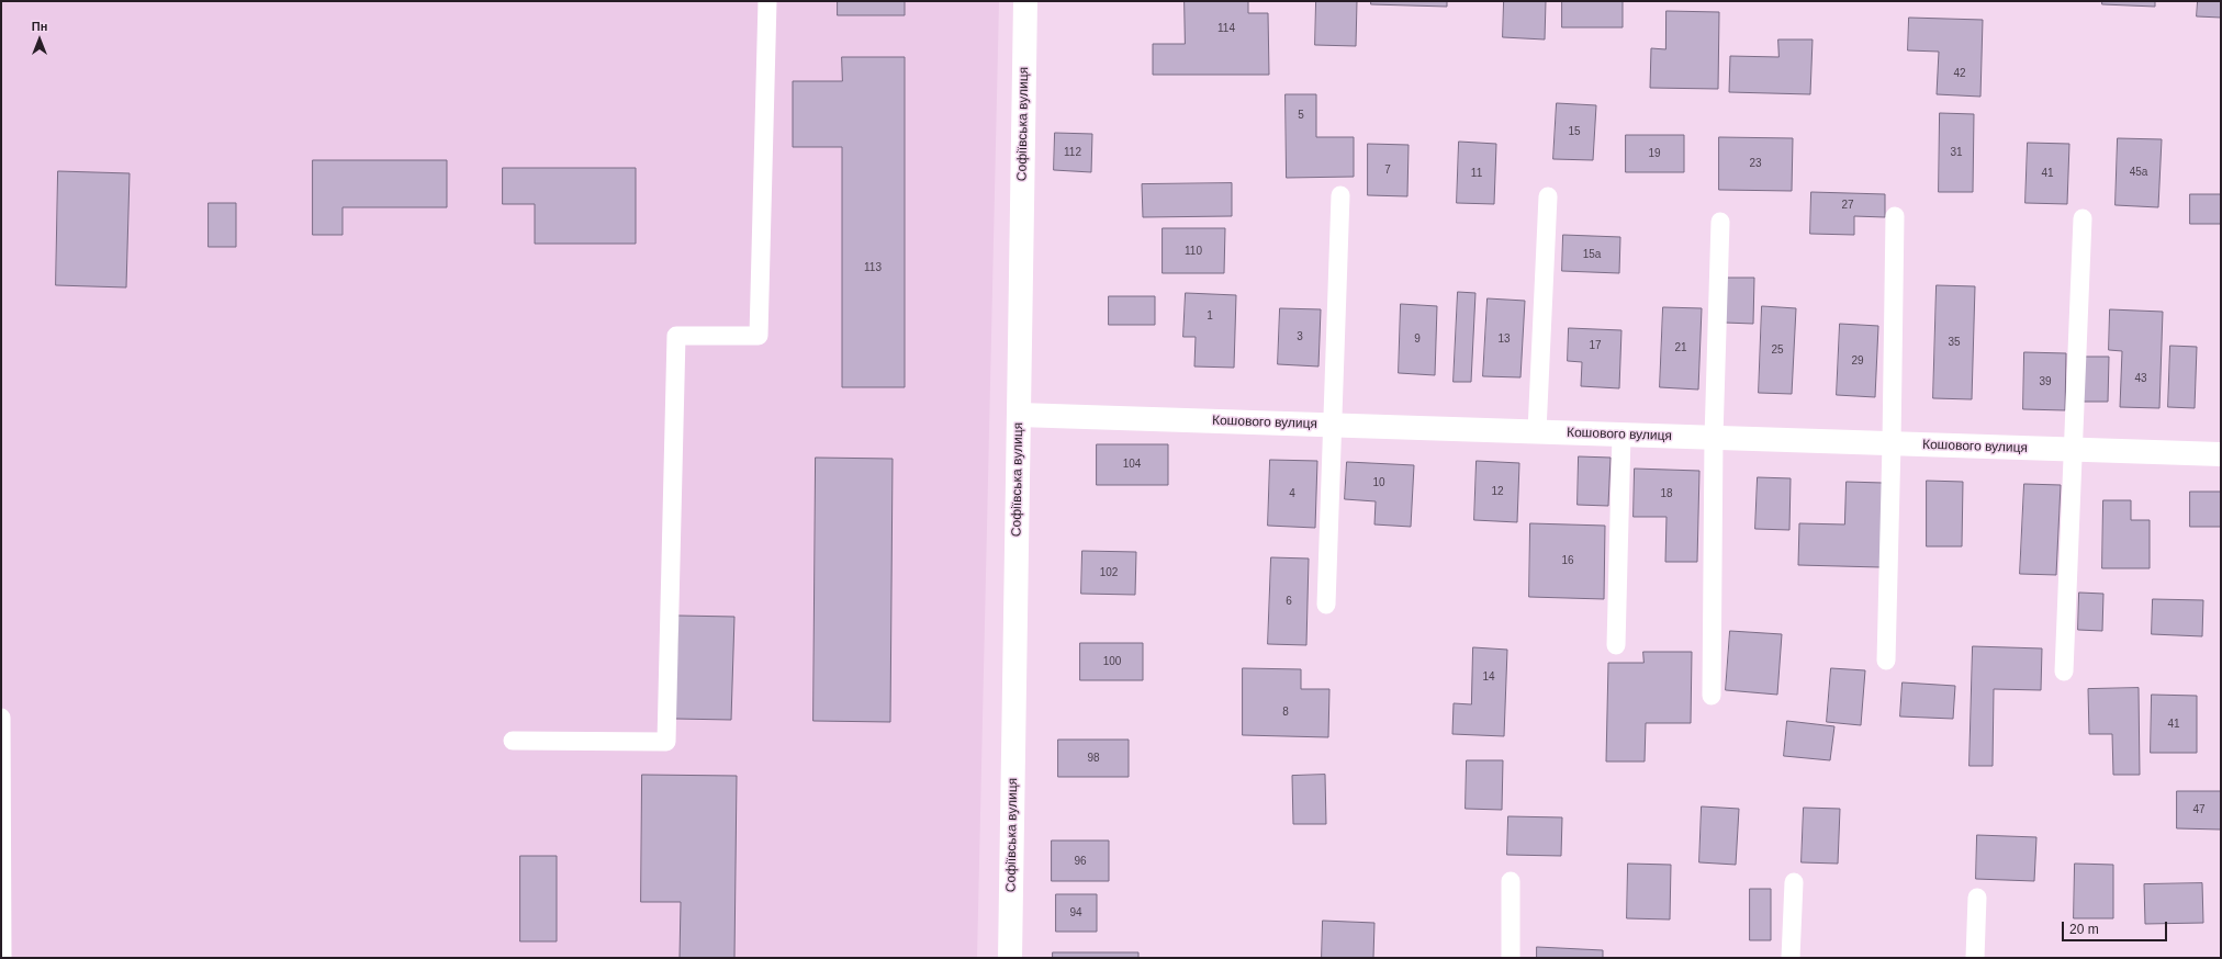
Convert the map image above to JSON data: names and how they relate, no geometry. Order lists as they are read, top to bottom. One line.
{"streets":{"street":["Софіївська вулиця","Кошового вулиця"]},"crossings":[["Софіївська вулиця","Кошового вулиця"]],"house_numbers":["114","42","5","15","112","31","19","23","7","45а","11","41","27","110","15а","113","1","3","9","13","35","17","21","25","29","43","39","104","10","12","4","18","16","102","6","100","14","8","41","98","47","96","94"],"scale_bar":"20 m","north":"top"}
